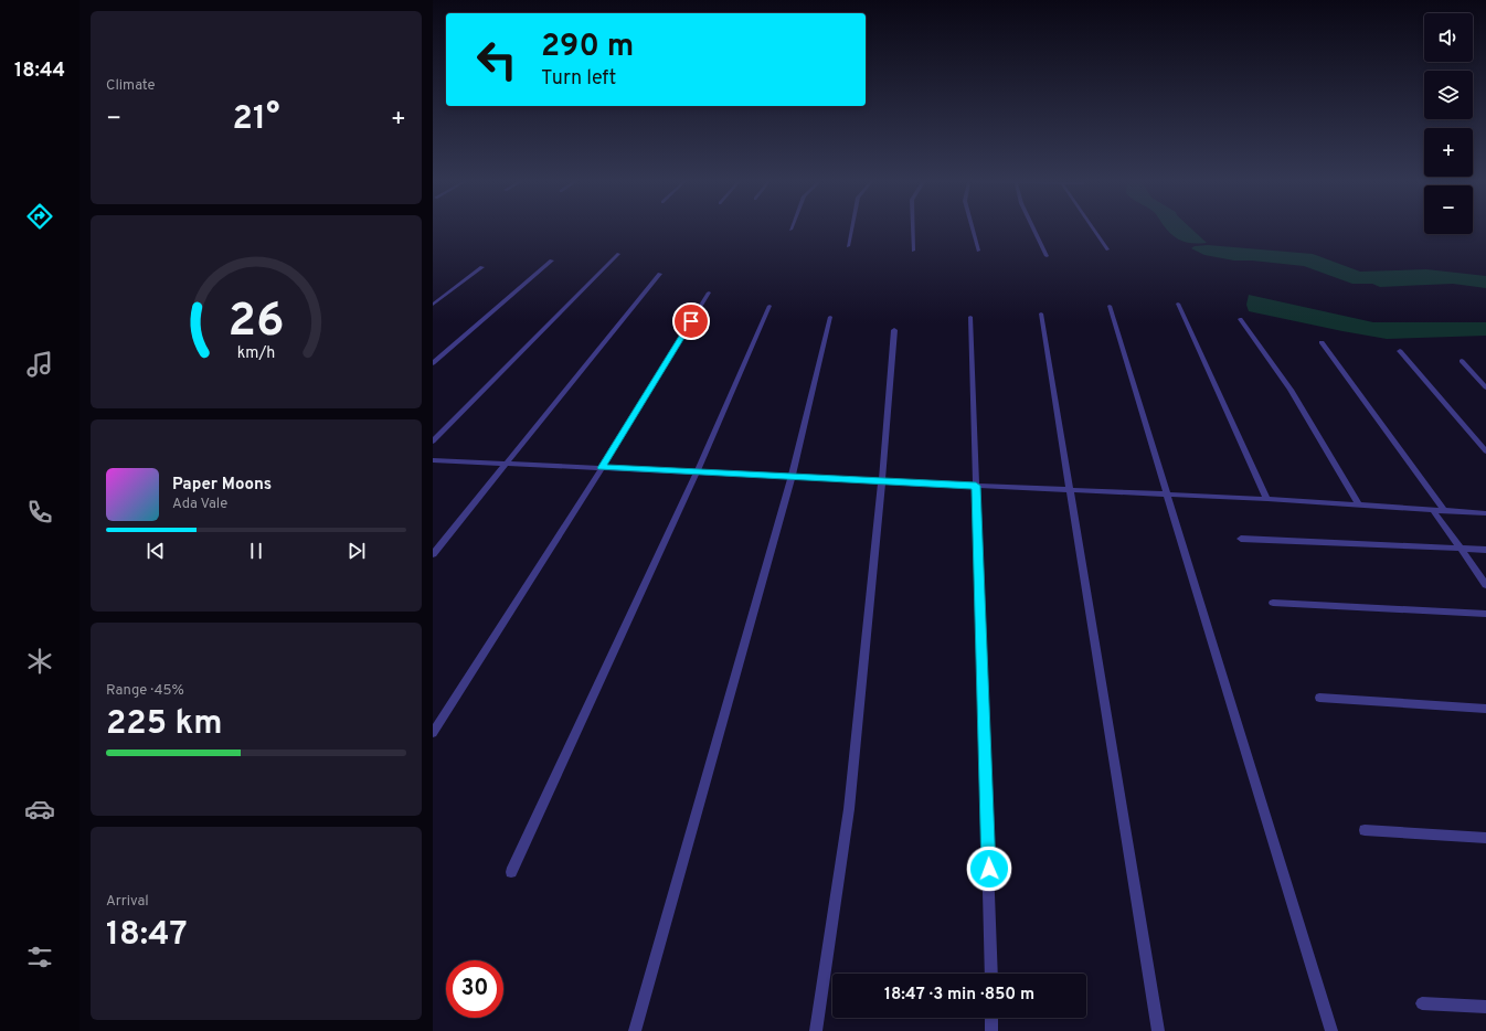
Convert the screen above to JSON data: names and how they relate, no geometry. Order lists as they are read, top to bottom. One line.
{"page":{"tabs":"18:44","tile":["Climate",["Range · 45%","225 km"],["Arrival","18:47"]],"map_buttons":["+","−"],"turn":["290 m","Turn left"],"heat":["−","21°","+"],"song":["Paper Moons","Ada Vale"],"limit":"30","trip":"18:47 · 3 min · 850 m","gauge":["26","km/h"]}}
